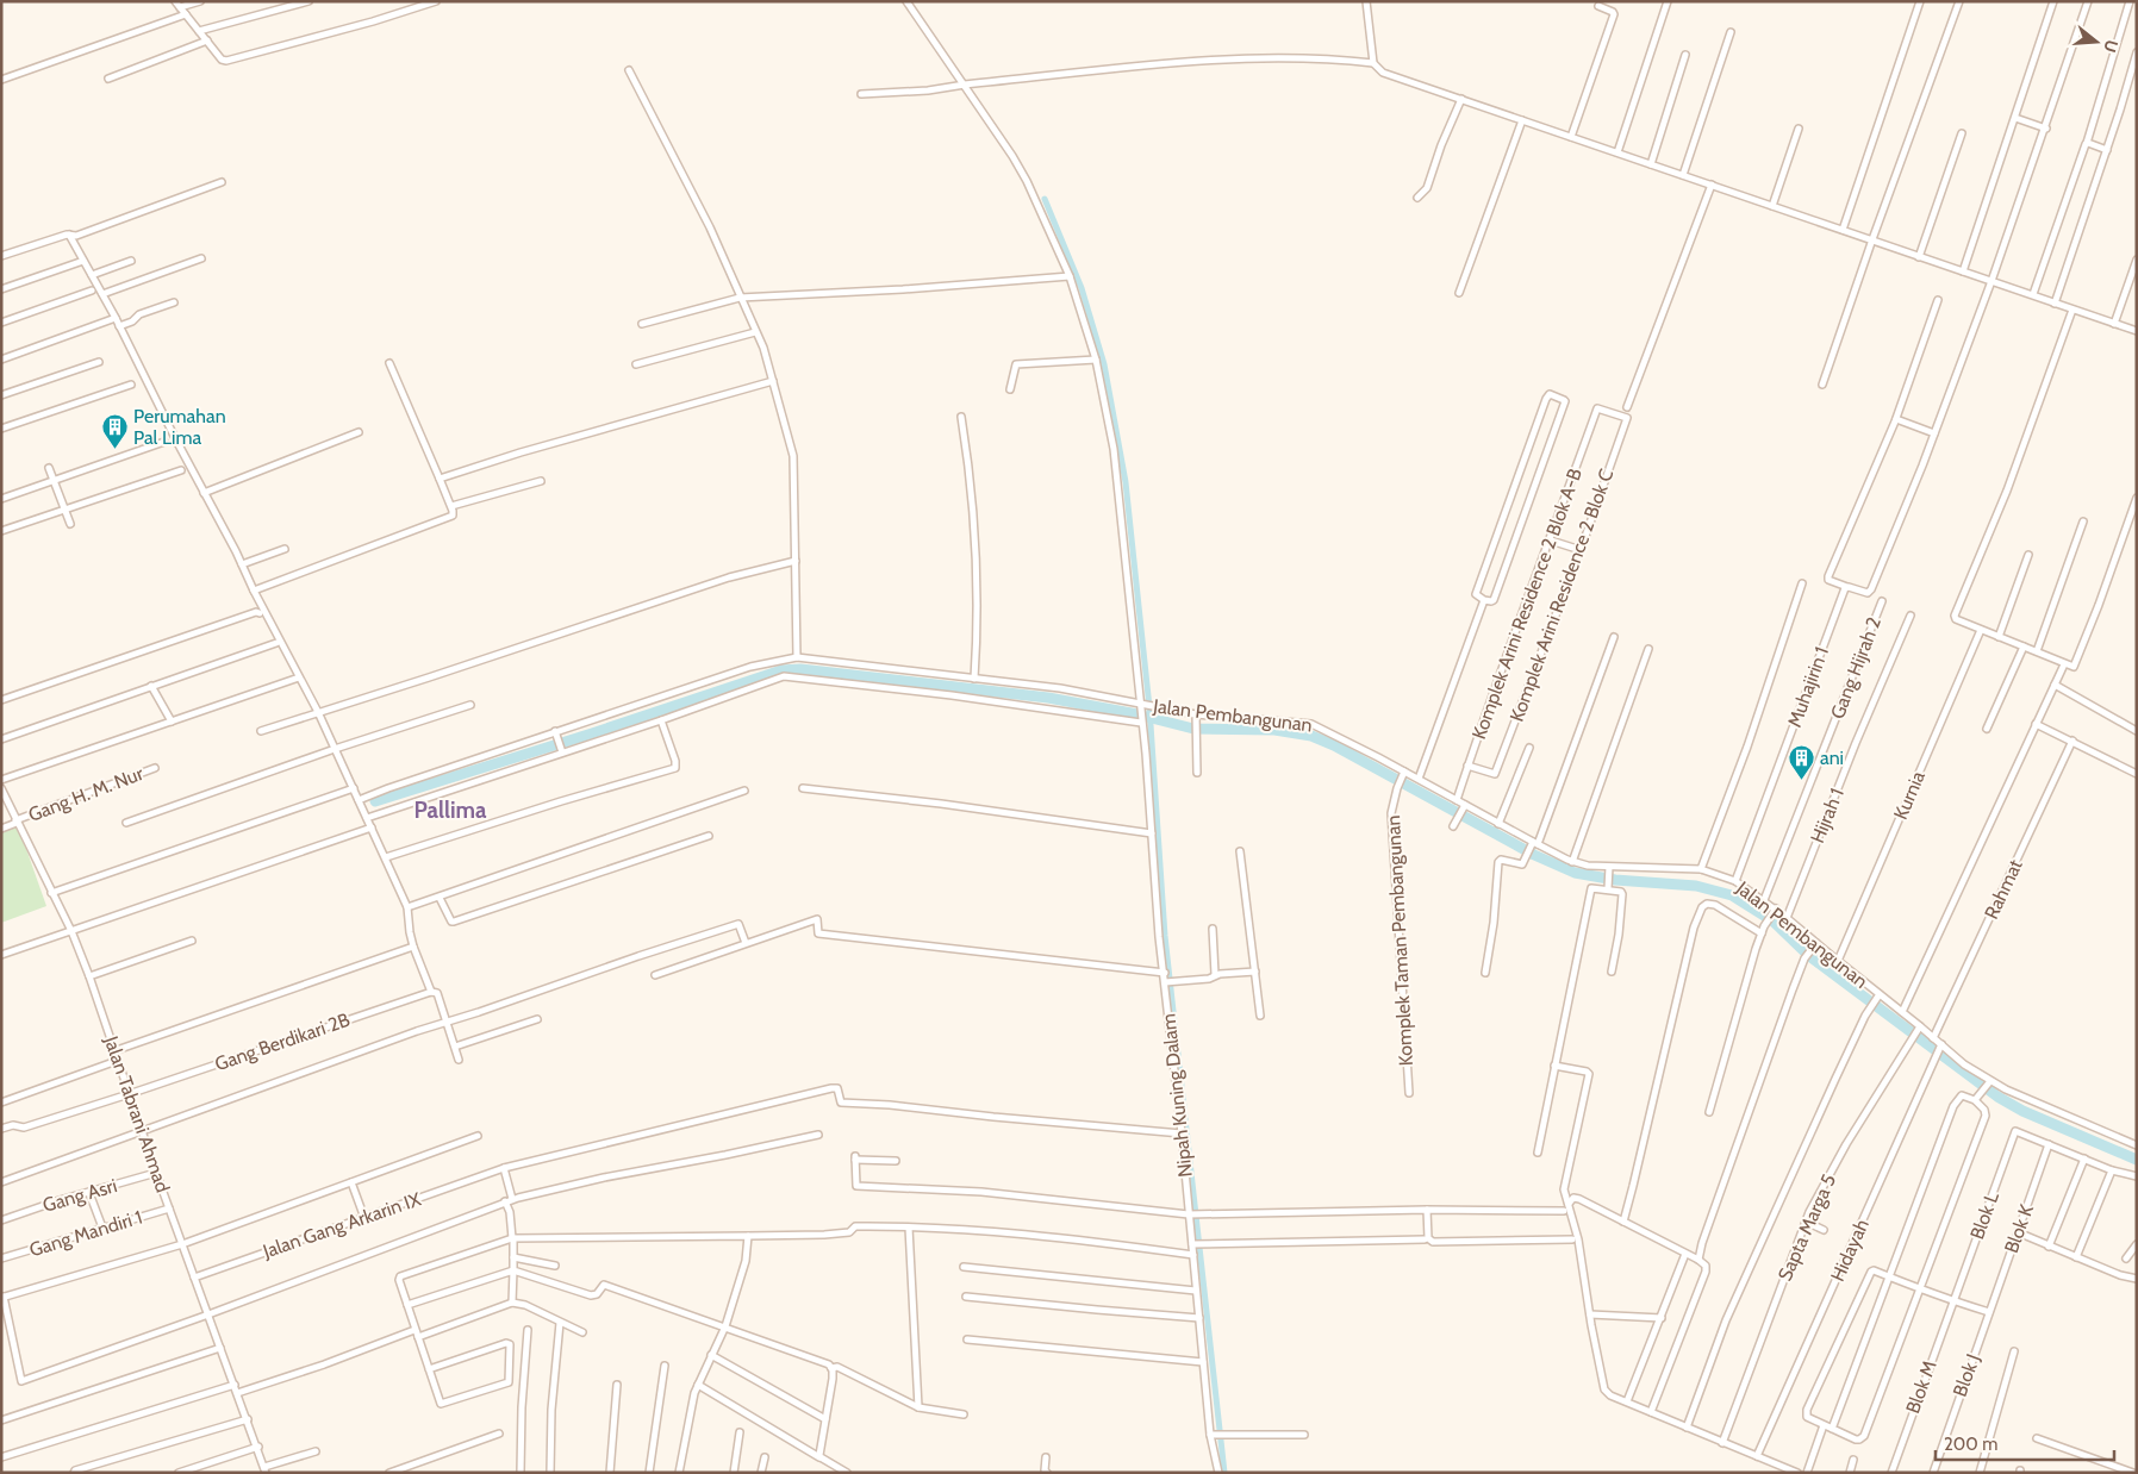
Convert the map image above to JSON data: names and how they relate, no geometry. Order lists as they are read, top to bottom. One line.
{"streets":{"street":["Komplek Arini Residence 2 Blok C","Komplek Arini Residence 2 Blok A-B","Gang Hijrah 2","Muhajirin 1","Jalan Pembangunan","Gang H. M. Nur","Kurnia","Hijrah 1","Rahmat","Komplek Taman Pembangunan","Gang Berdikari 2B","Nipah Kuning Dalam","Jalan Tabrani Ahmad","Gang Asri","Blok L","Jalan Gang Arkarin IX","Sapta Marga 5","Blok K","Gang Mandiri 1","Hidayah","Blok J","Blok M"]},"crossings":[["Komplek Arini Residence 2 Blok C","Komplek Arini Residence 2 Blok A-B"],["Komplek Arini Residence 2 Blok A-B","Jalan Pembangunan"],["Gang Hijrah 2","Jalan Pembangunan"],["Muhajirin 1","Jalan Pembangunan"],["Jalan Pembangunan","Kurnia"],["Jalan Pembangunan","Hijrah 1"],["Jalan Pembangunan","Rahmat"],["Jalan Pembangunan","Komplek Taman Pembangunan"],["Jalan Pembangunan","Nipah Kuning Dalam"],["Jalan Pembangunan","Sapta Marga 5"],["Jalan Pembangunan","Hidayah"],["Gang H. M. Nur","Jalan Tabrani Ahmad"],["Gang Berdikari 2B","Jalan Tabrani Ahmad"],["Nipah Kuning Dalam","Jalan Gang Arkarin IX"],["Jalan Tabrani Ahmad","Gang Asri"],["Jalan Tabrani Ahmad","Jalan Gang Arkarin IX"],["Jalan Tabrani Ahmad","Gang Mandiri 1"],["Blok L","Blok K"],["Blok L","Blok M"],["Blok K","Blok J"]],"districts":["Pallima"],"places":{"building":["Perumahan Pal Lima","ani"]},"scale_bar":"200 m","north":"right"}
